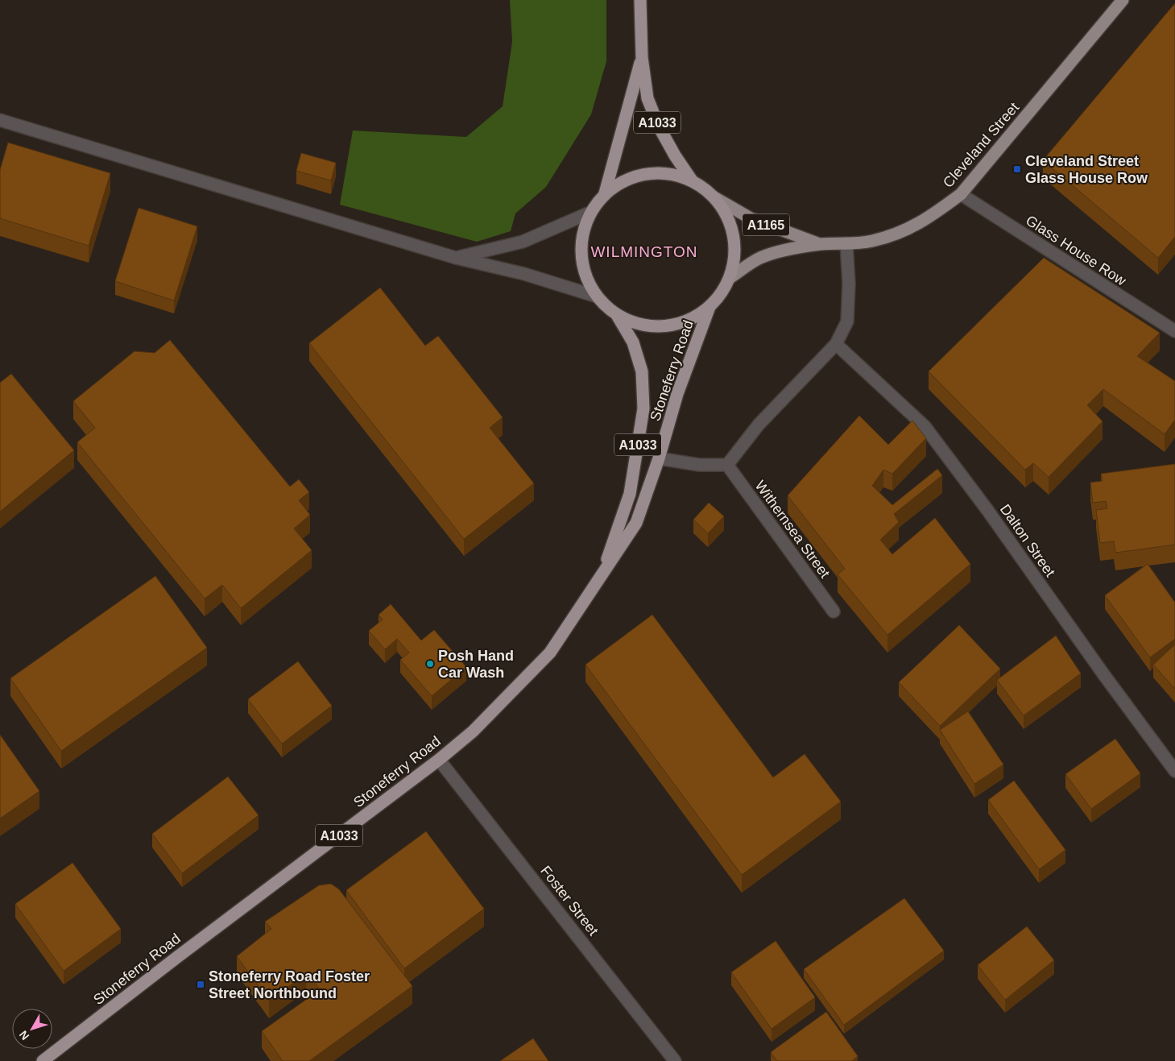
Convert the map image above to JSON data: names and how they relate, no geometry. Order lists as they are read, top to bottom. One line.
{"streets":{"highway":["A1033","Stoneferry Road"],"main road":["Cleveland Street","A1165"],"street":["Glass House Row","Withernsea Street","Dalton Street","Foster Street"]},"crossings":[["Cleveland Street","Glass House Row"],["Stoneferry Road","Foster Street"]],"districts":["WILMINGTON"],"places":{"transit":["Cleveland Street Glass House Row","Stoneferry Road Foster Street Northbound"],"other":["Posh Hand Car Wash"]},"north":"bottom left"}
